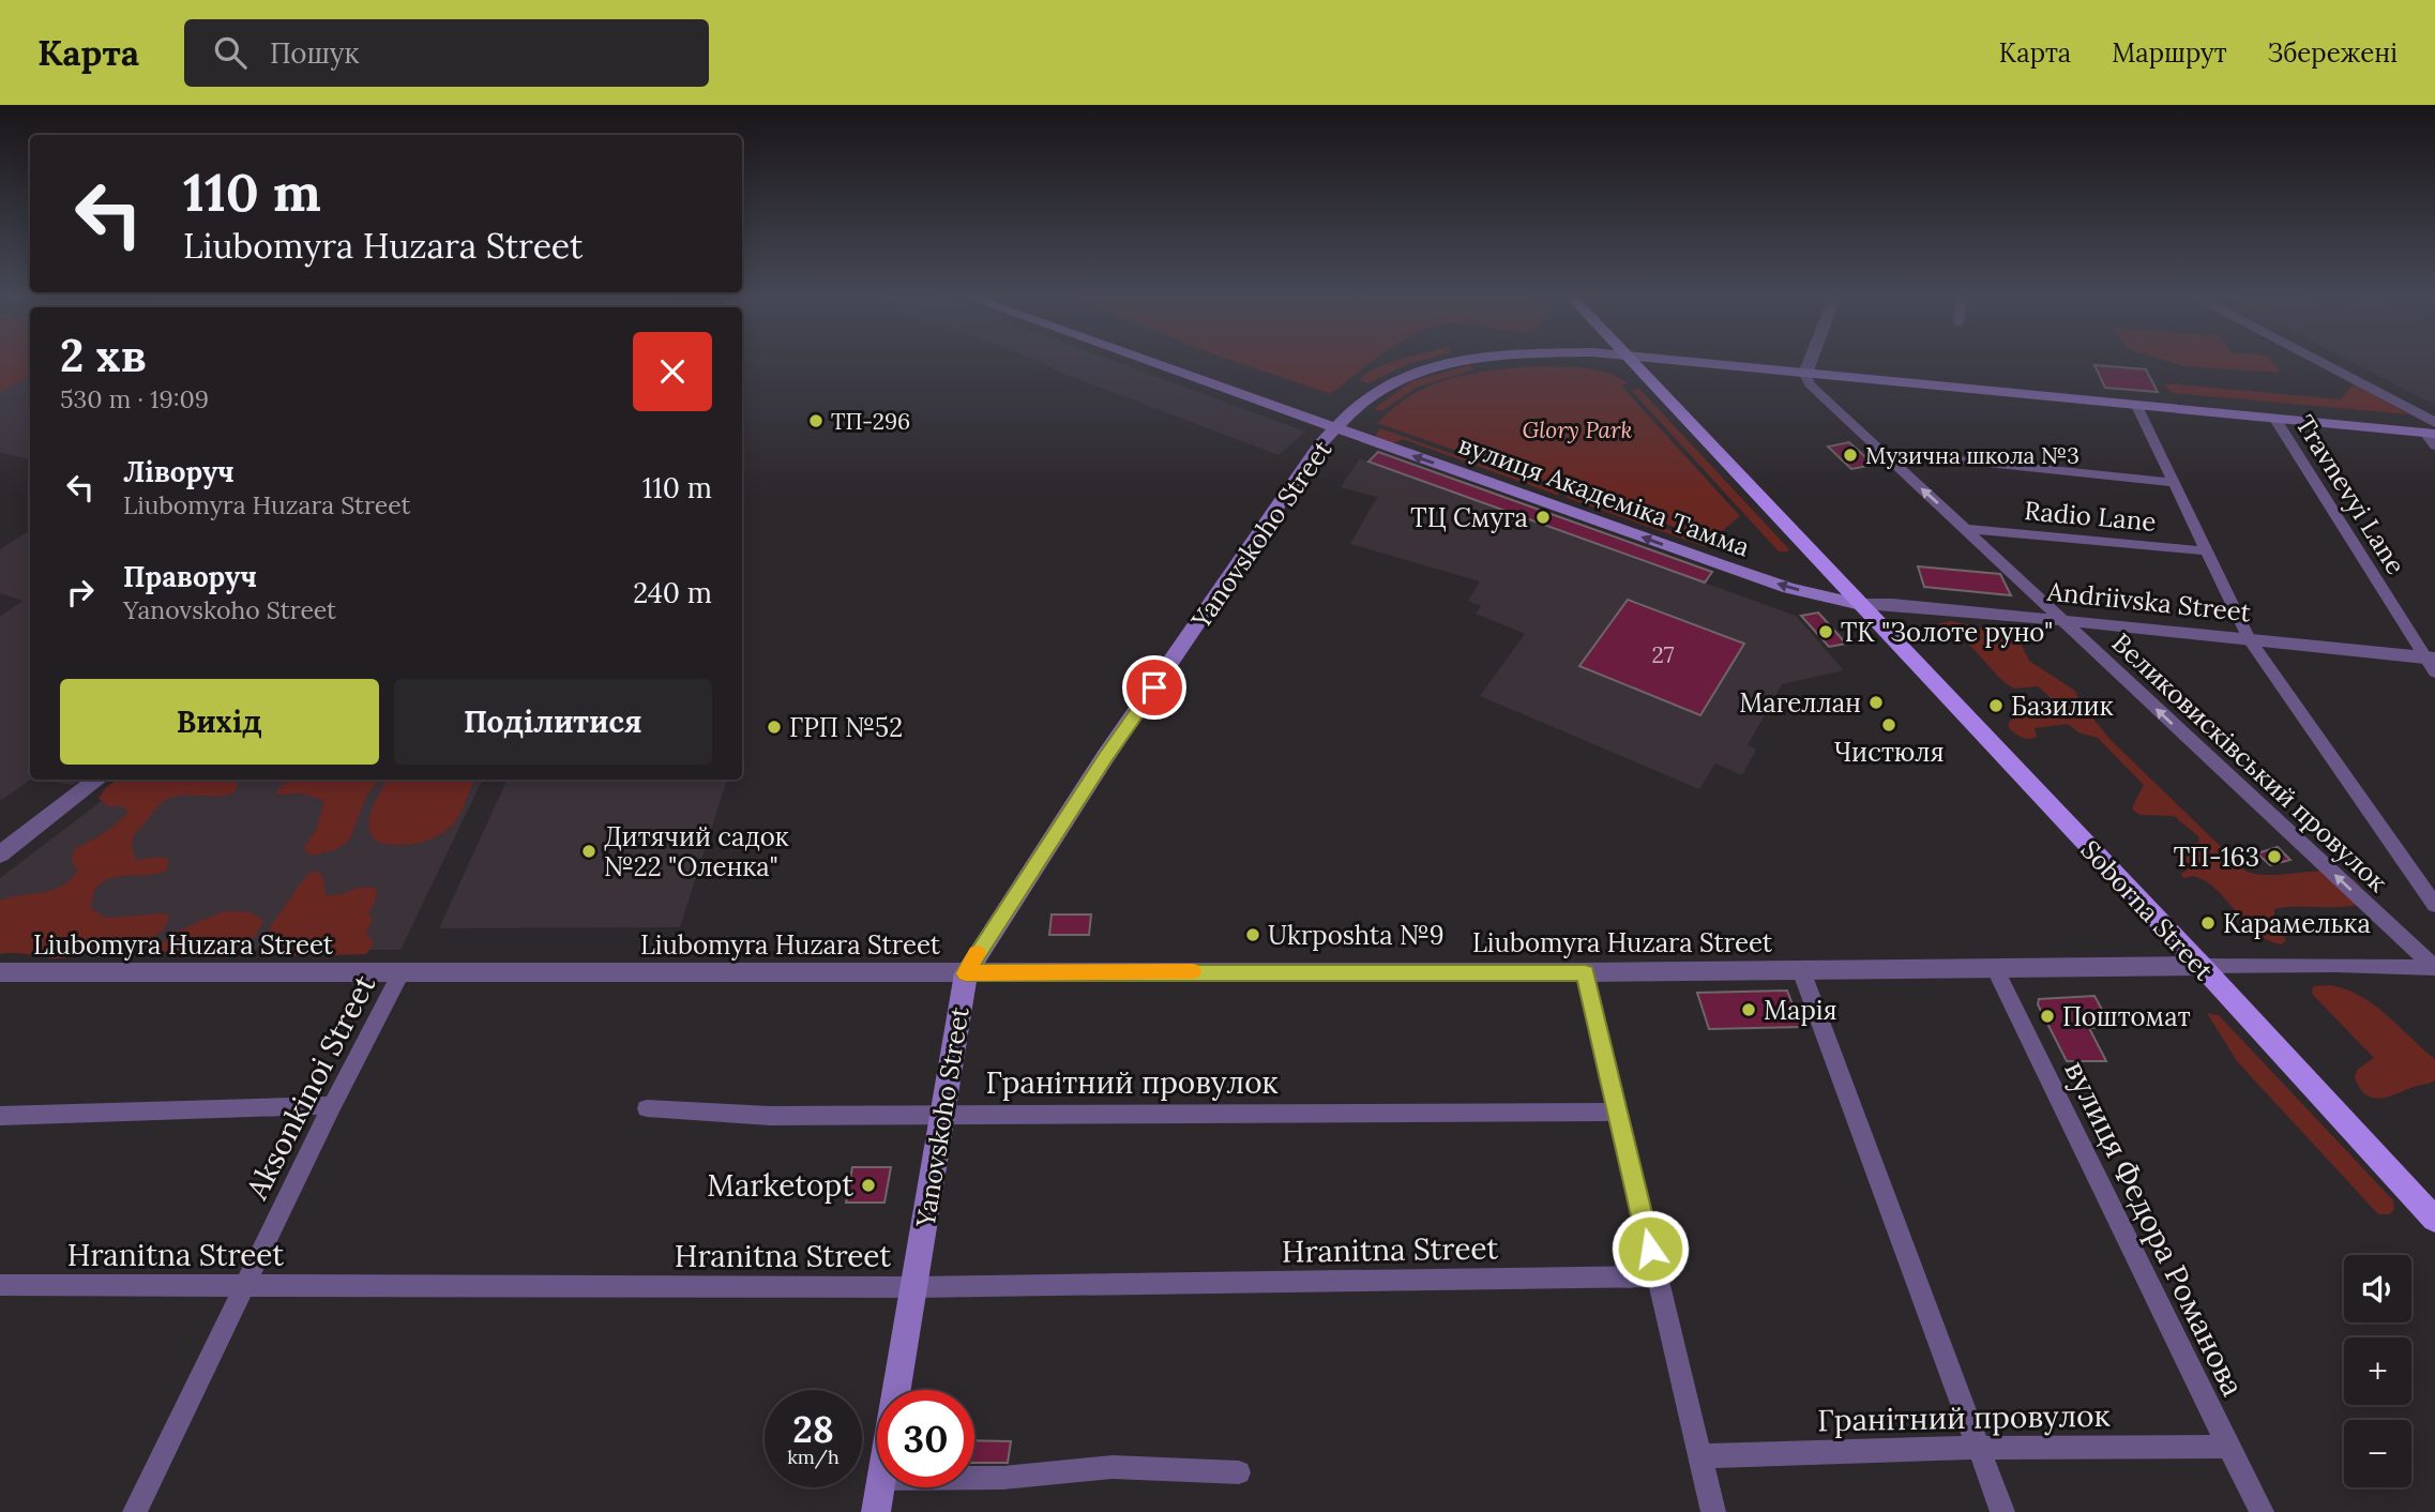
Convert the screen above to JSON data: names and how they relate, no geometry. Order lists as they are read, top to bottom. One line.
{"streets":{"main road":["вулиця Академіка Тамма","Yanovskoho Street","Soborna Street"],"street":["Travnevyi Lane","Radio Lane","Andriivska Street","Великовисківський провулок","Liubomyra Huzara Street","Гранітний провулок","Aksonkinoi Street","вулиця Федора Романова","Hranitna Street"]},"crossings":[["Travnevyi Lane","Yanovskoho Street"],["Travnevyi Lane","Andriivska Street"],["вулиця Академіка Тамма","Yanovskoho Street"],["вулиця Академіка Тамма","Andriivska Street"],["вулиця Академіка Тамма","Soborna Street"],["Radio Lane","Великовисківський провулок"],["Yanovskoho Street","Великовисківський провулок"],["Yanovskoho Street","Liubomyra Huzara Street"],["Yanovskoho Street","Гранітний провулок"],["Yanovskoho Street","Hranitna Street"],["Andriivska Street","Великовисківський провулок"],["Andriivska Street","Soborna Street"],["Великовисківський провулок","Liubomyra Huzara Street"],["Soborna Street","Liubomyra Huzara Street"],["Liubomyra Huzara Street","Aksonkinoi Street"],["Liubomyra Huzara Street","вулиця Федора Романова"],["Гранітний провулок","вулиця Федора Романова"],["Aksonkinoi Street","Hranitna Street"]],"one_way":["вулиця Академіка Тамма"],"parks":["Glory Park"],"places":["ТП-296","Музична школа №3","ТЦ Смуга","ТК \"Золоте руно\"","Магеллан","Базилик","Чистюля","ГРП №52","Дитячий садок №22 \"Оленка\"","ТП-163","Карамелька","Ukrposhta №9","Марія","Поштомат","Marketopt"],"house_numbers":["27"],"page":{"header":"Карта","search":"Пошук","nav":["Карта","Маршрут","Збережені"],"turn":["110 m","Liubomyra Huzara Street"],"heading":["2 хв","530 m · 19:09"],"list":[{"name":"Ліворуч","note":"Liubomyra Huzara Street","value":"110 m"},{"name":"Праворуч","note":"Yanovskoho Street","value":"240 m"}],"buttons":["Вихід","Поділитися"],"map_buttons":["+","−"],"speed":"28 km/h","limit":"30"}}
